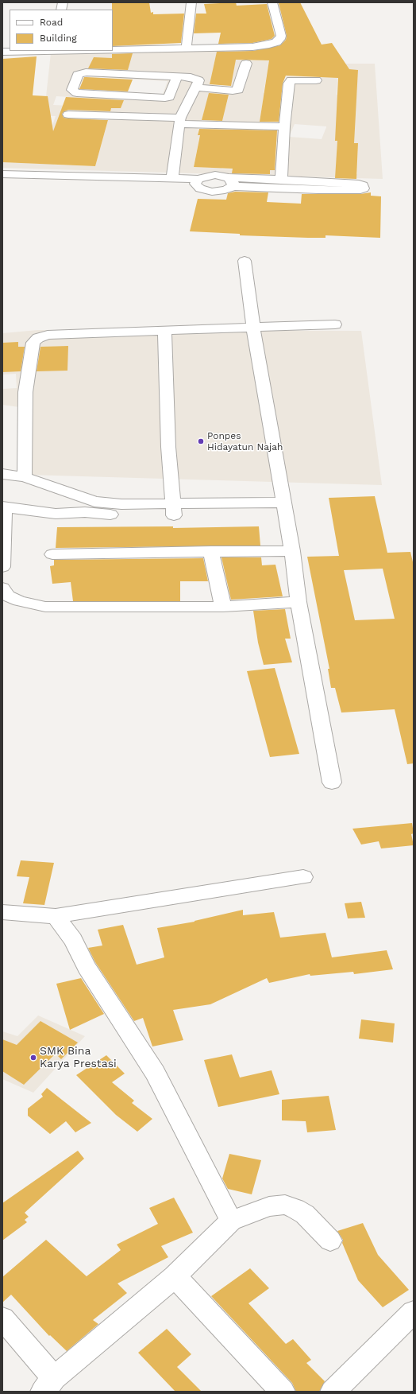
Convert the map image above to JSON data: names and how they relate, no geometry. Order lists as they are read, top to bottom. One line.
{"places":["Ponpes Hidayatun Najah","SMK Bina Karya Prestasi"],"legend":["Road","Building"]}
